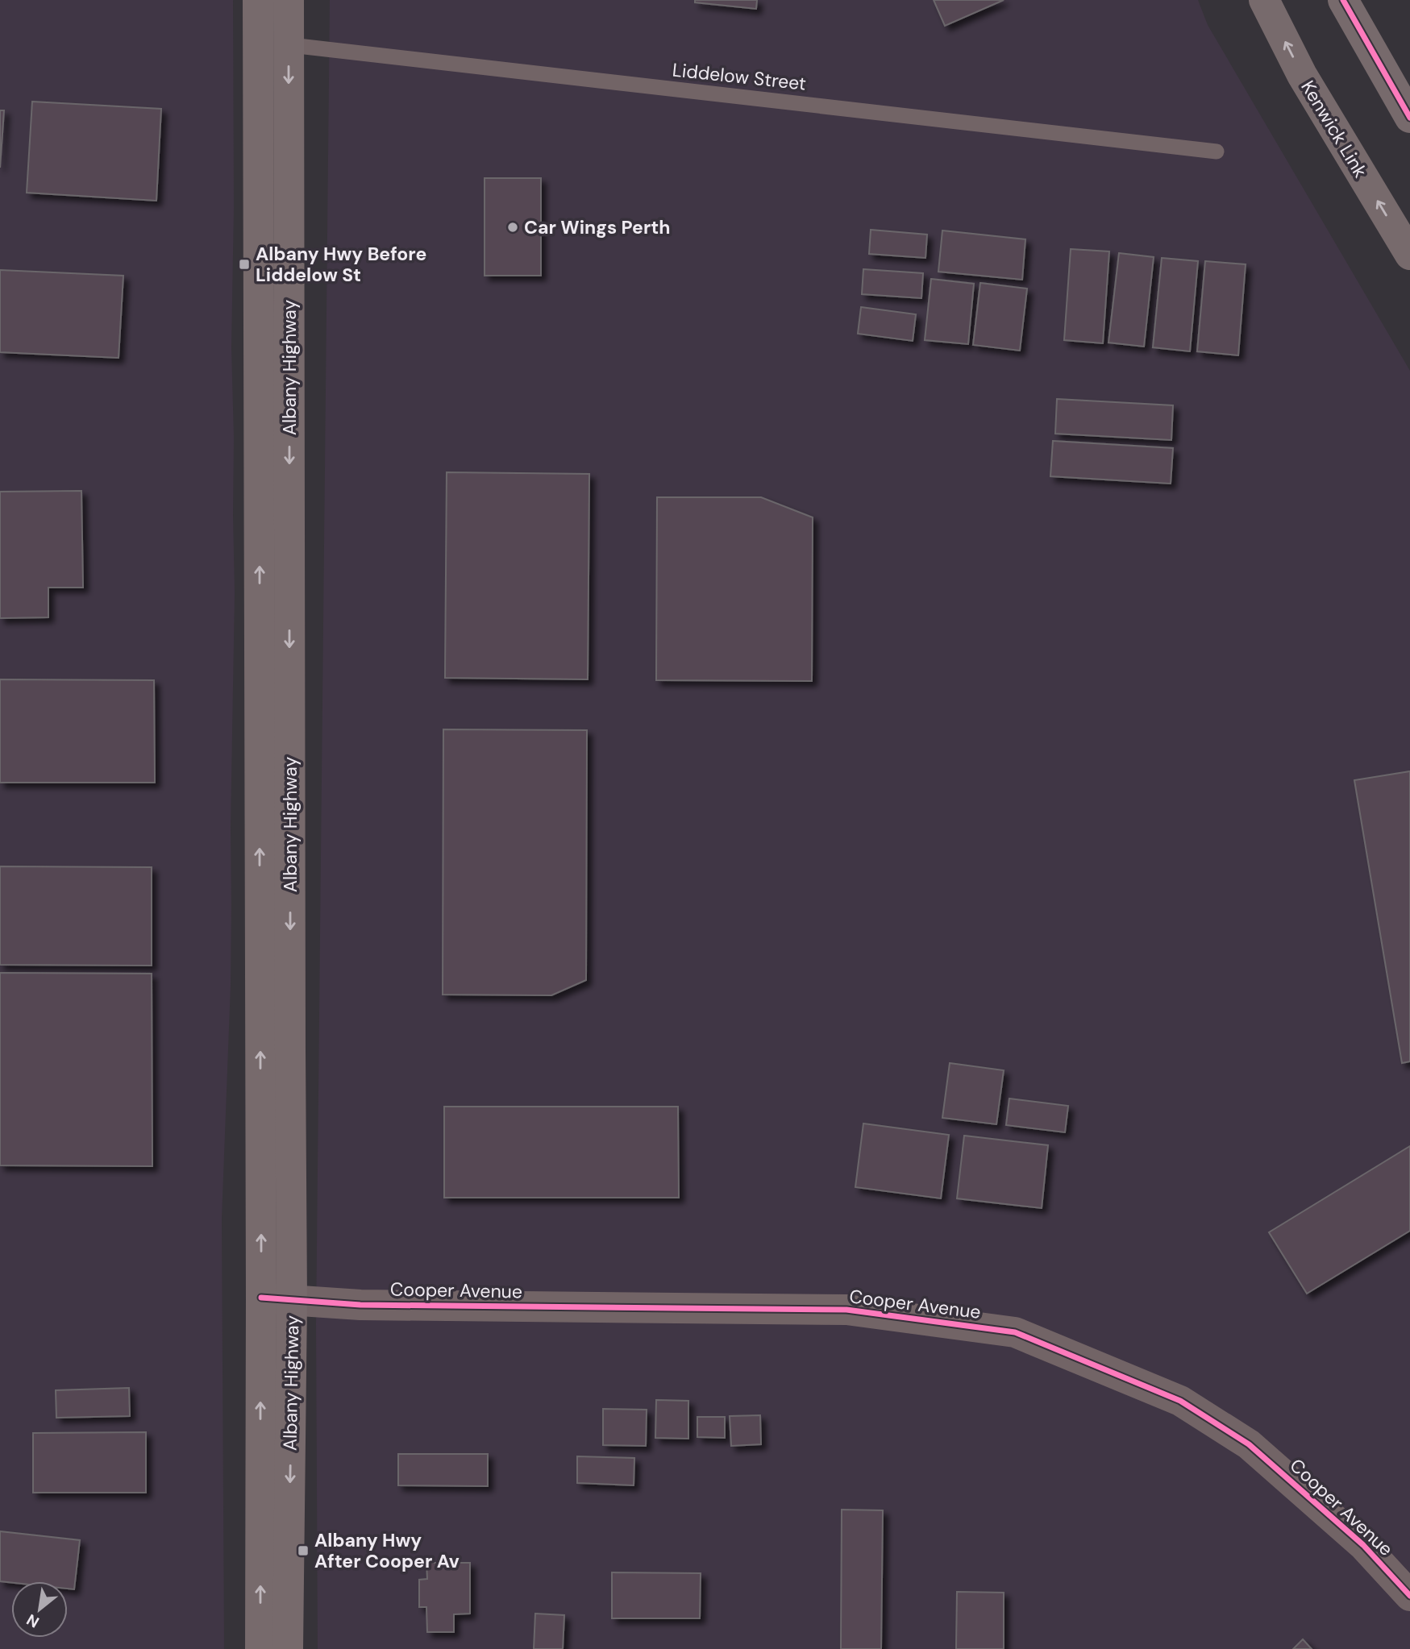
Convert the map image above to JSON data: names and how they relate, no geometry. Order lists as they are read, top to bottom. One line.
{"streets":{"highway":["Kenwick Link","Albany Highway"],"street":["Cooper Avenue"],"lane":["Liddelow Street"]},"crossings":[["Liddelow Street","Albany Highway"],["Albany Highway","Cooper Avenue"]],"places":{"other":["Car Wings Perth"],"transit":["Albany Hwy Before Liddelow St","Albany Hwy After Cooper Av"]},"north":"bottom left"}
